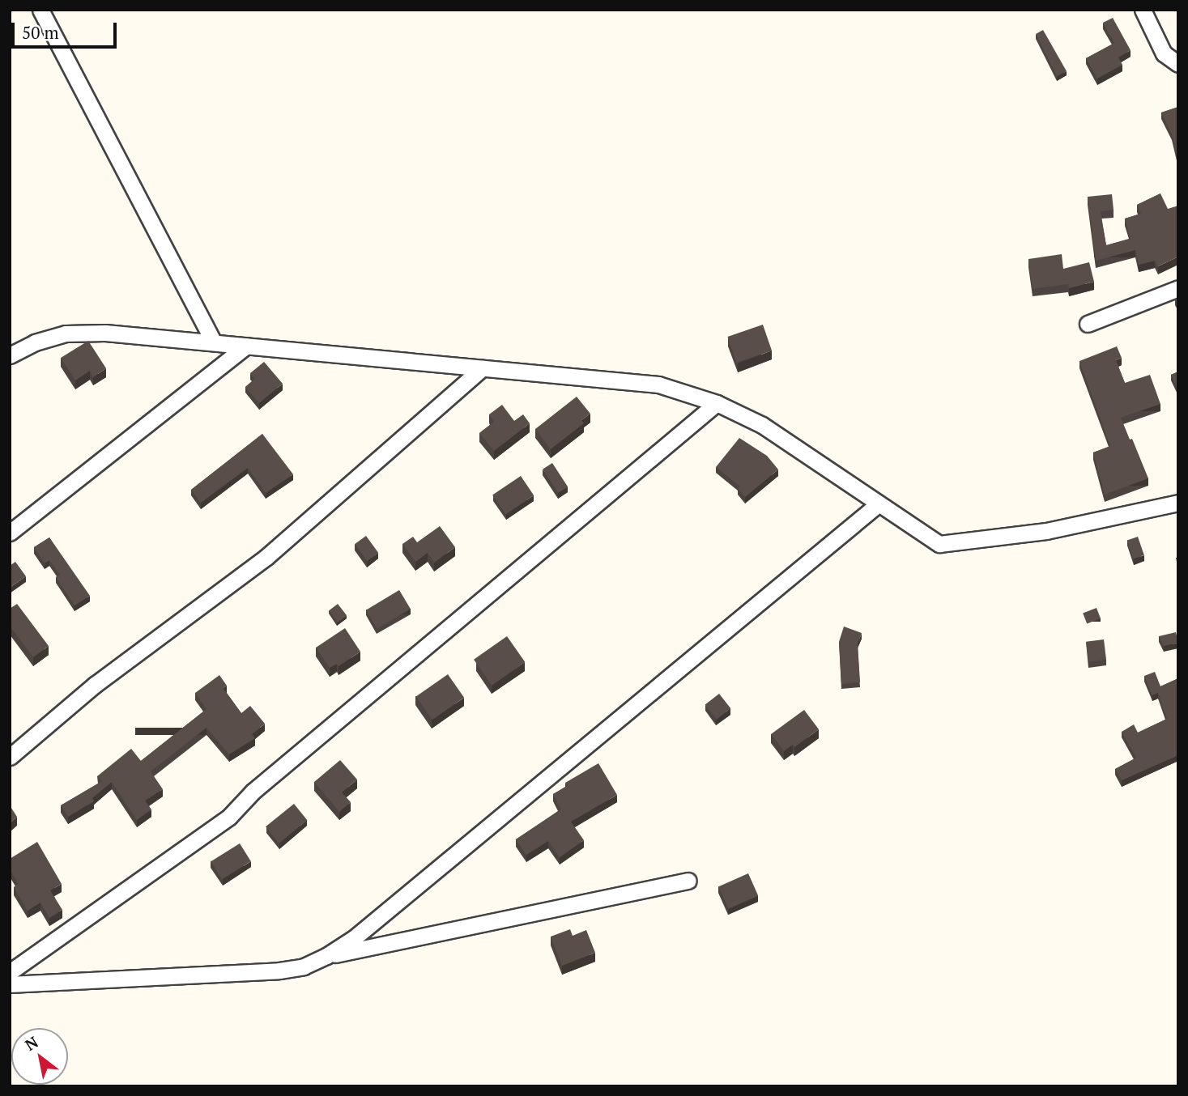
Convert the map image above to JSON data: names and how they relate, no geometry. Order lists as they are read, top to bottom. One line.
{"scale_bar":"50 m","north":"top left"}
